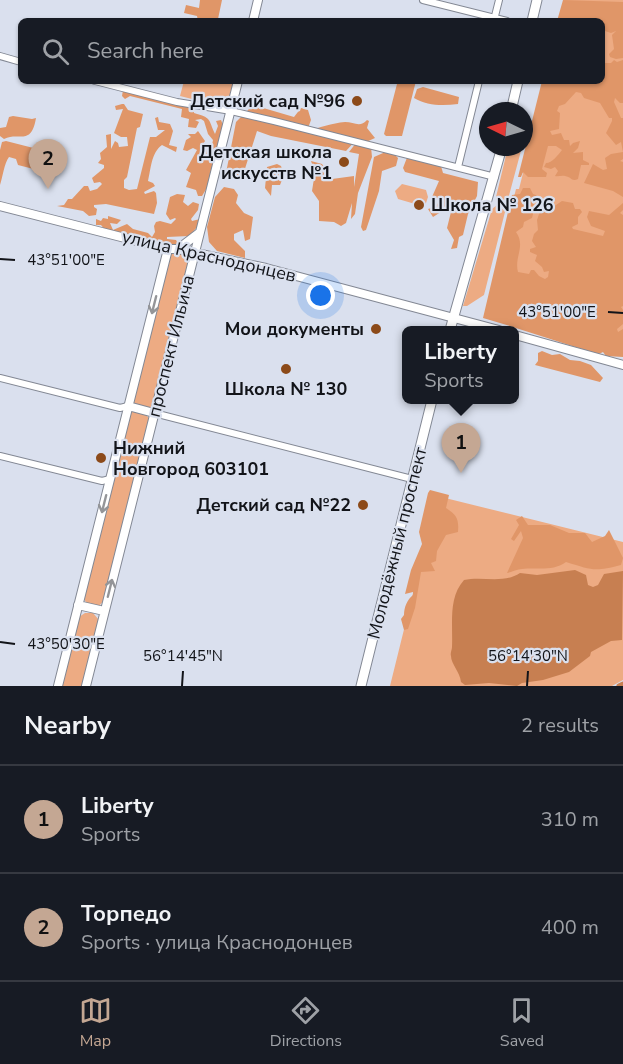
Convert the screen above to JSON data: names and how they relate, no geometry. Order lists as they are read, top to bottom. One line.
{"streets":{"main road":["Молодёжный проспект"],"street":["улица Краснодонцев","проспект Ильича"]},"crossings":[["улица Краснодонцев","проспект Ильича"]],"places":["Детский сад №96","Детская школа искусств №1","Школа № 126","Мои документы","Школа № 130","Нижний Новгород 603101","Детский сад №22"],"north":"left","page":{"search":"Search here","pins":["2","1"],"popup":["Liberty","Sports"],"heading":["Nearby","2 results"],"list":[{"mark":"1","name":"Liberty","note":"Sports","value":"310 m"},{"mark":"2","name":"Торпедо","note":"Sports · улица Краснодонцев","value":"400 m"}],"nav":["Map","Directions","Saved"]},"coordinates":["43°51'00\"E","43°50'30\"E","56°14'45\"N","56°14'30\"N"]}
